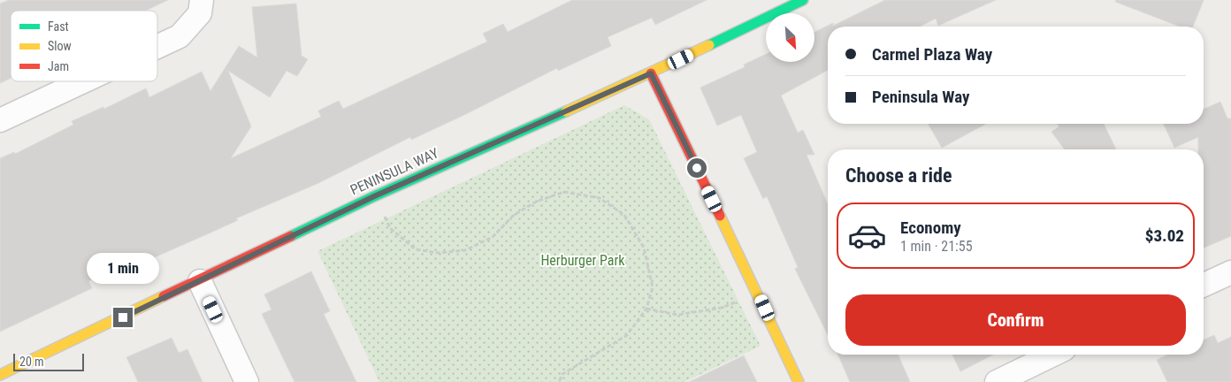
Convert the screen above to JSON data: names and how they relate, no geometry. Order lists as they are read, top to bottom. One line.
{"streets":{"street":["PENINSULA WAY"]},"parks":["Herburger Park"],"legend":["Fast","Slow","Jam"],"scale_bar":"20 m","north":"bottom right","page":{"banner":["Carmel Plaza Way","Peninsula Way"],"heading":"Choose a ride","list":[{"name":"Economy","note":"1 min · 21:55","value":"$3.02"}],"bubble":"1 min","buttons":"Confirm","scale":"20 m"}}
